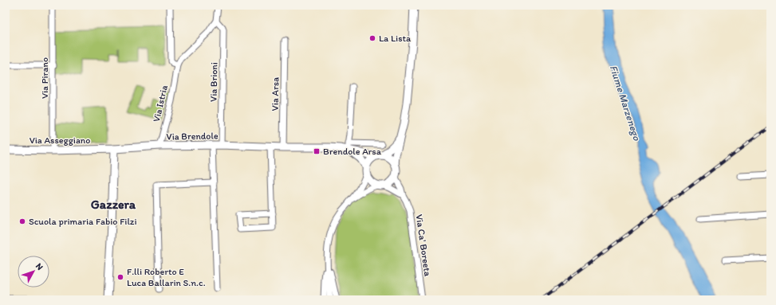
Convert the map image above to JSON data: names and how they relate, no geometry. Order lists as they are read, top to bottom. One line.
{"streets":{"street":["Via Pirano","Via Brioni","Via Arsa","Via Istria","Via Brendole","Via Asseggiano","Via Ca' Boreeta"]},"crossings":[["Via Pirano","Via Asseggiano"],["Via Brioni","Via Istria"],["Via Brioni","Via Brendole"],["Via Arsa","Via Brendole"],["Via Istria","Via Brendole"],["Via Brendole","Via Asseggiano"],["Via Brendole","Via Ca' Boreeta"]],"districts":["Gazzera"],"water":["Fiume Marzenego"],"places":{"other":["La Lista","Scuola primaria Fabio Filzi","F.lli Roberto E Luca Ballarin S.n.c."],"transit":["Brendole Arsa"]},"north":"top right"}
